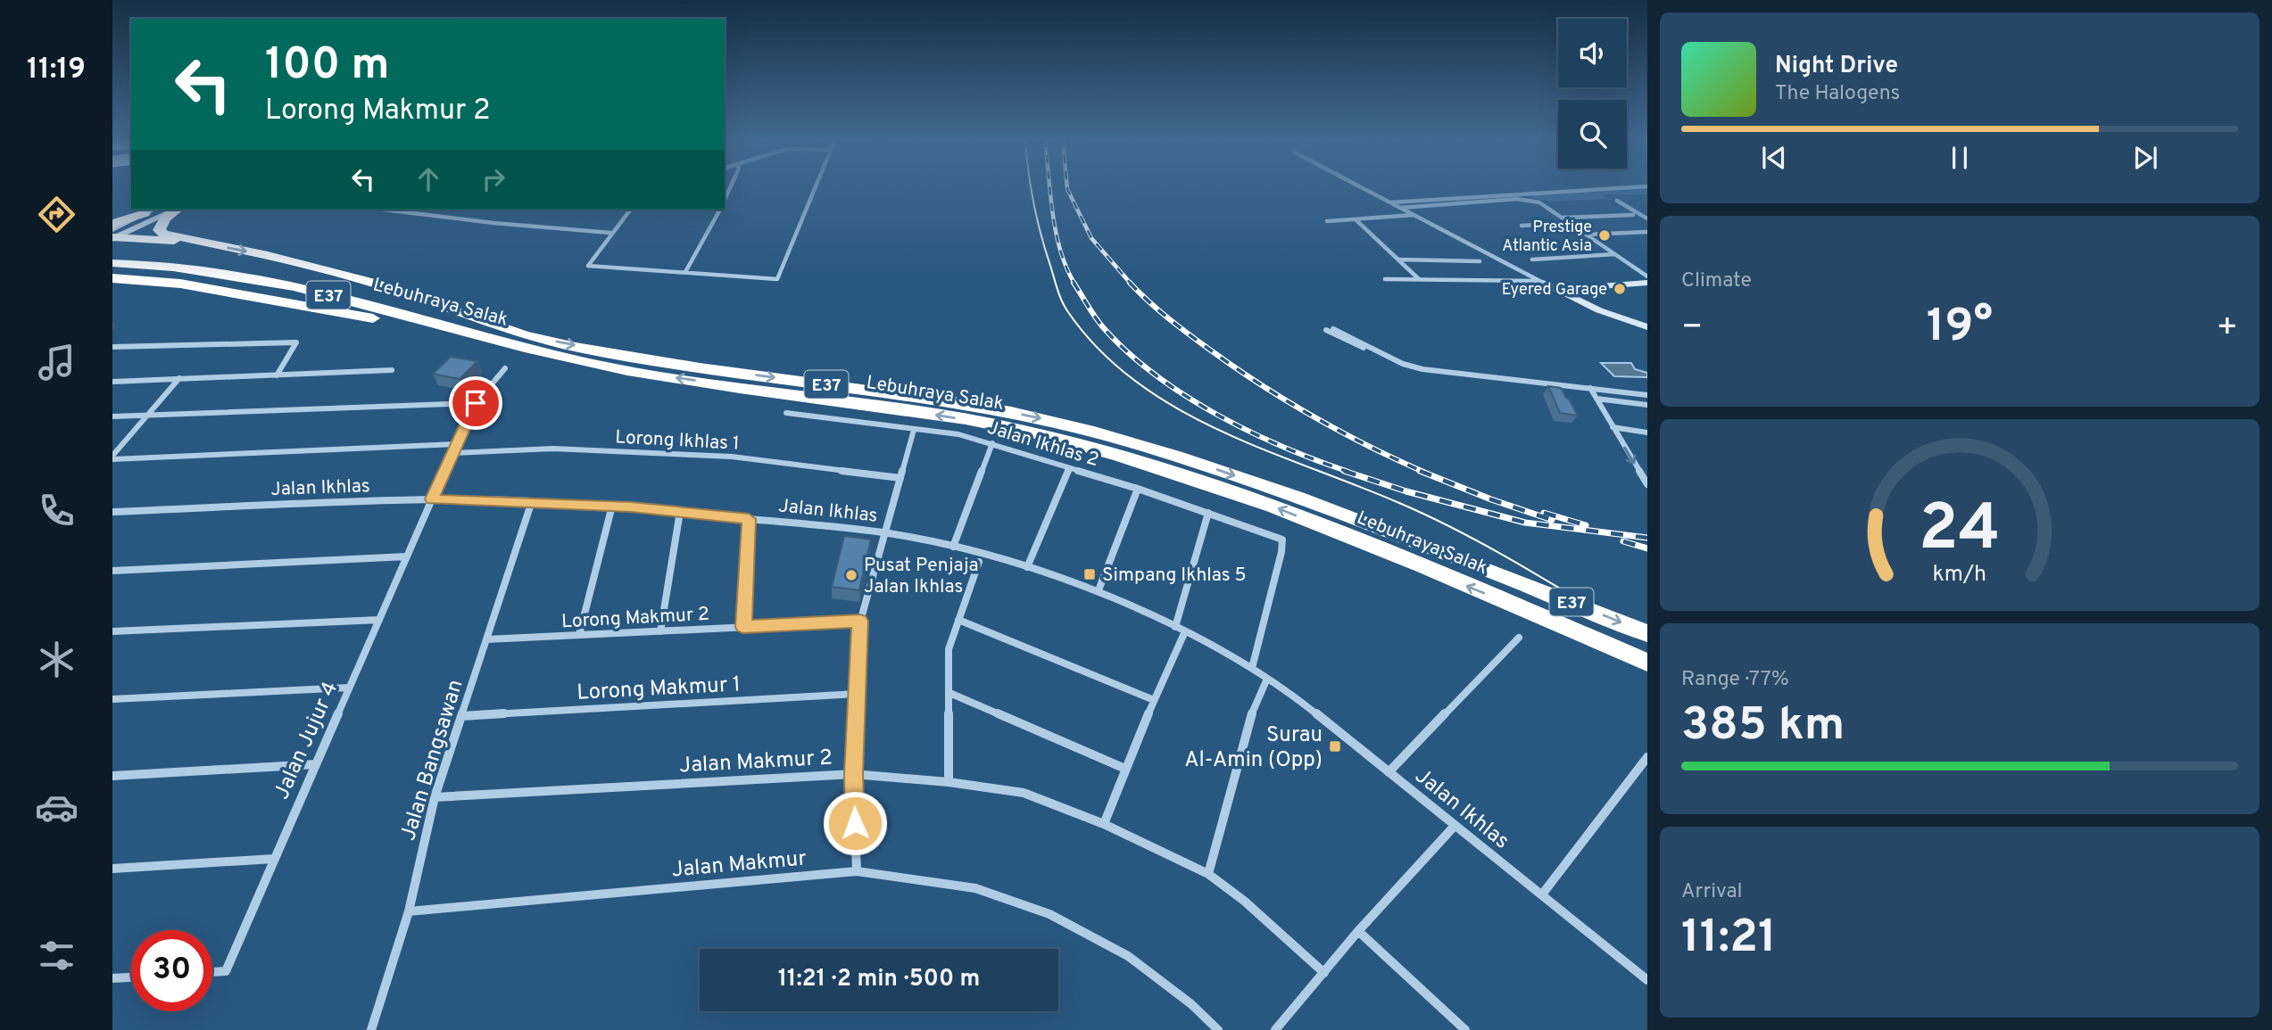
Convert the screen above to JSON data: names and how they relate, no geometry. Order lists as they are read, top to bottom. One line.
{"streets":{"highway":["E37","Lebuhraya Salak"],"street":["Lorong Ikhlas 1","Jalan Ikhlas 2","Jalan Ikhlas","Lorong Makmur 2","Lorong Makmur 1","Jalan Jujur 4","Jalan Bangsawan","Jalan Makmur 2","Jalan Makmur"]},"crossings":[["Lorong Ikhlas 1","Jalan Jujur 4"],["Jalan Ikhlas 2","Jalan Ikhlas"],["Jalan Ikhlas","Jalan Jujur 4"],["Jalan Ikhlas","Jalan Bangsawan"],["Lorong Makmur 2","Jalan Bangsawan"],["Lorong Makmur 1","Jalan Bangsawan"],["Jalan Bangsawan","Jalan Makmur 2"],["Jalan Bangsawan","Jalan Makmur"]],"places":{"other":["Prestige Atlantic Asia","Eyered Garage","Pusat Penjaja Jalan Ikhlas"],"transit":["Simpang Ikhlas 5","Surau Al-Amin (Opp)"]},"page":{"tabs":"11:19","turn":["100 m","Lorong Makmur 2"],"song":["Night Drive","The Halogens"],"tile":["Climate",["Range · 77%","385 km"],["Arrival","11:21"]],"heat":["−","19°","+"],"limit":"30","trip":"11:21 · 2 min · 500 m","gauge":["24","km/h"]}}
